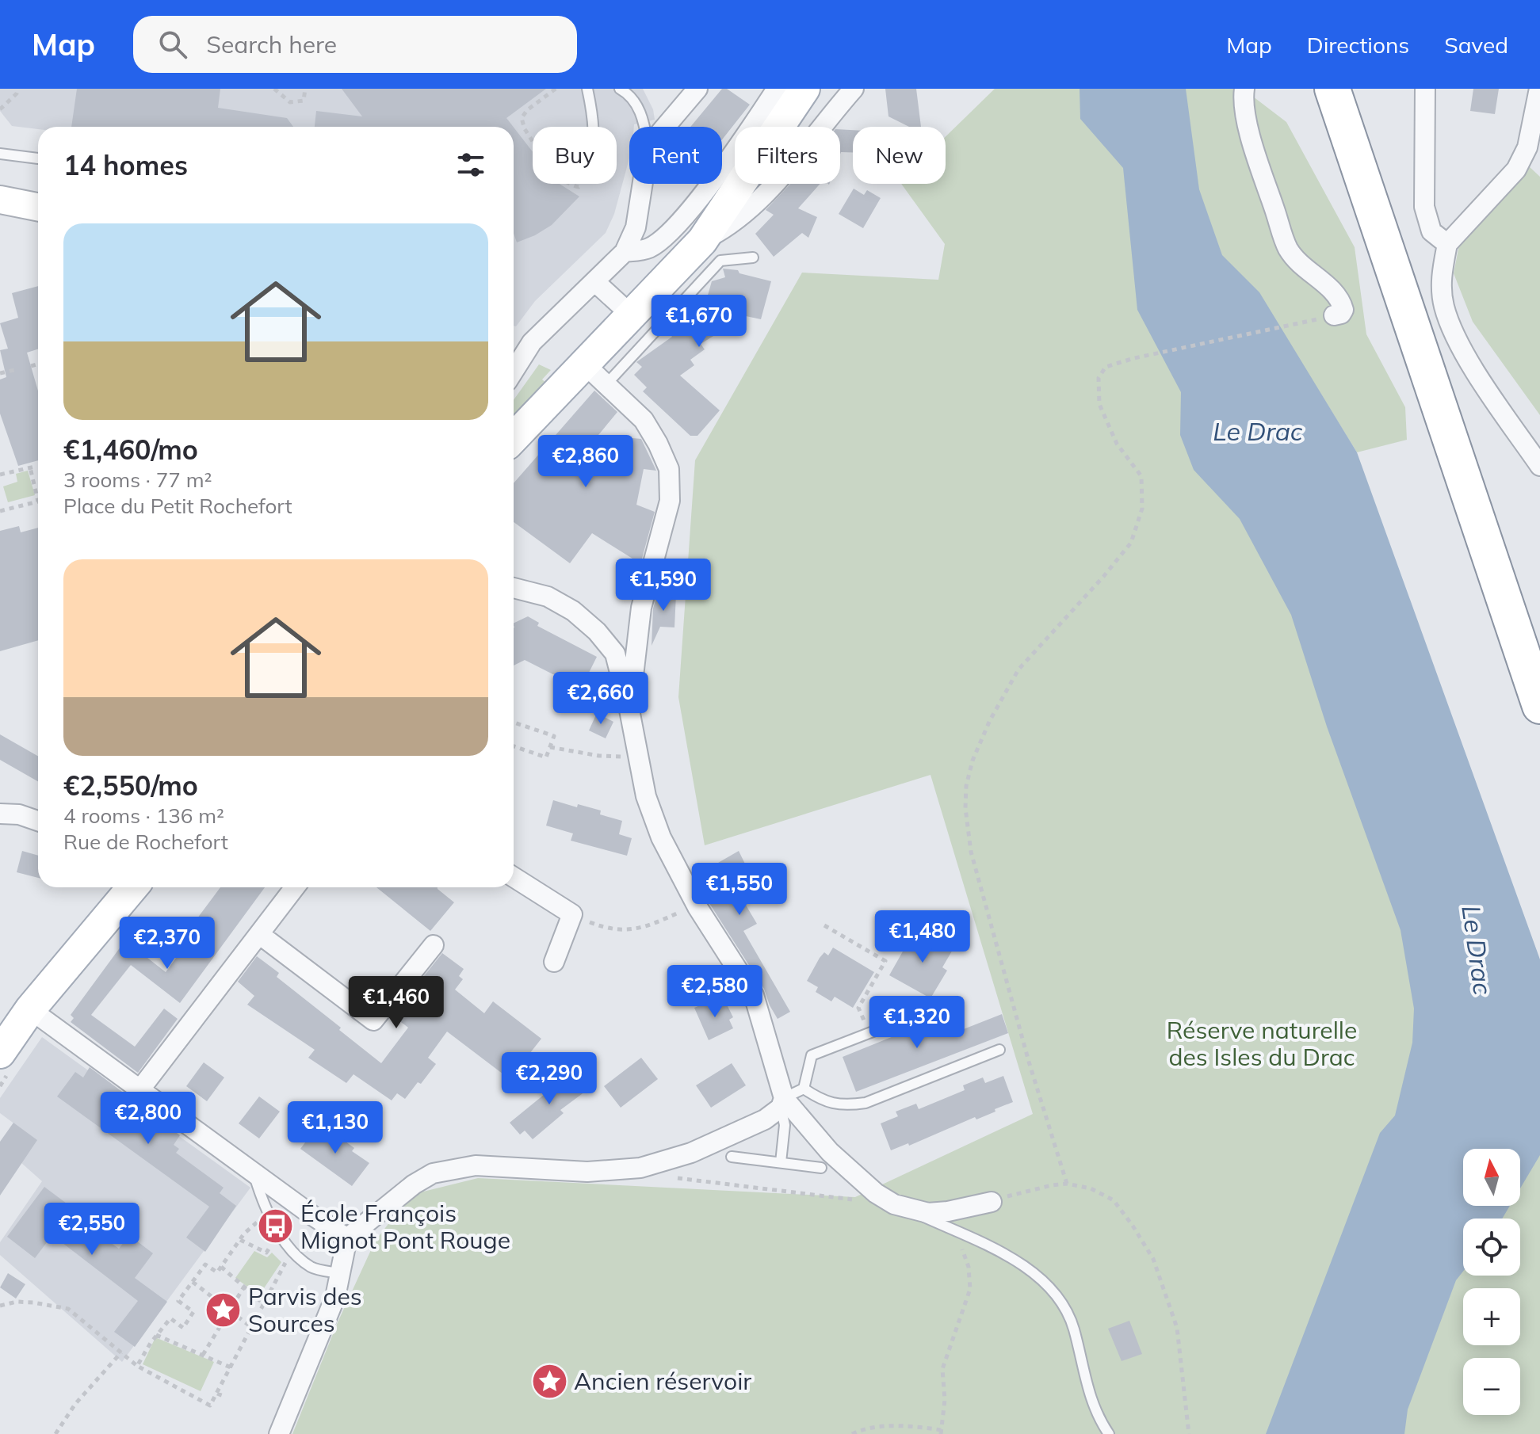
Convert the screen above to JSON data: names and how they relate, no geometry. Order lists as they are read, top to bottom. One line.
{"water":["Le Drac"],"parks":["Réserve naturelle des Isles du Drac"],"places":{"bus stop":["École François Mignot Pont Rouge"],"place":["Parvis des Sources","Ancien réservoir"]},"north":"top","page":{"header":"Map","search":"Search here","nav":["Map","Directions","Saved"],"chip":["Buy","Rent","Filters","New"],"heading":"14 homes","list":[{"name":"€1,460/mo","note":"3 rooms · 77 m² · Place du Petit Rochefort"},{"name":"€2,550/mo","note":"4 rooms · 136 m² · Rue de Rochefort"}],"price":["€1,670","€2,860","€1,590","€2,660","€1,550","€1,480","€2,370","€2,580","€1,460","€1,320","€2,290","€2,800","€1,130","€2,550"],"map_buttons":["+","−"]}}
